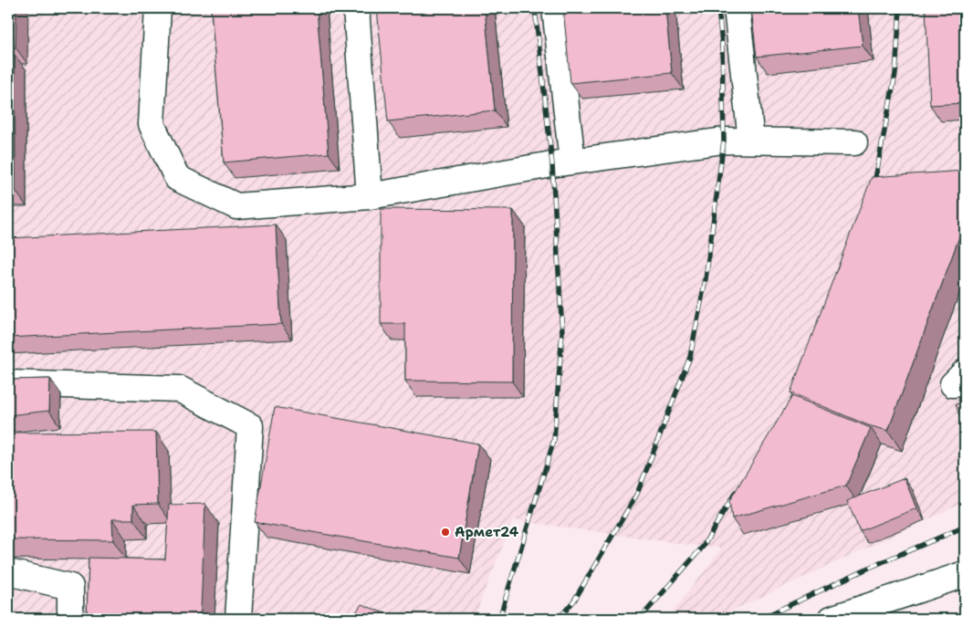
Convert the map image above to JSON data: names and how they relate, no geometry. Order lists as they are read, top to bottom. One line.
{"places":["Армет24"]}
